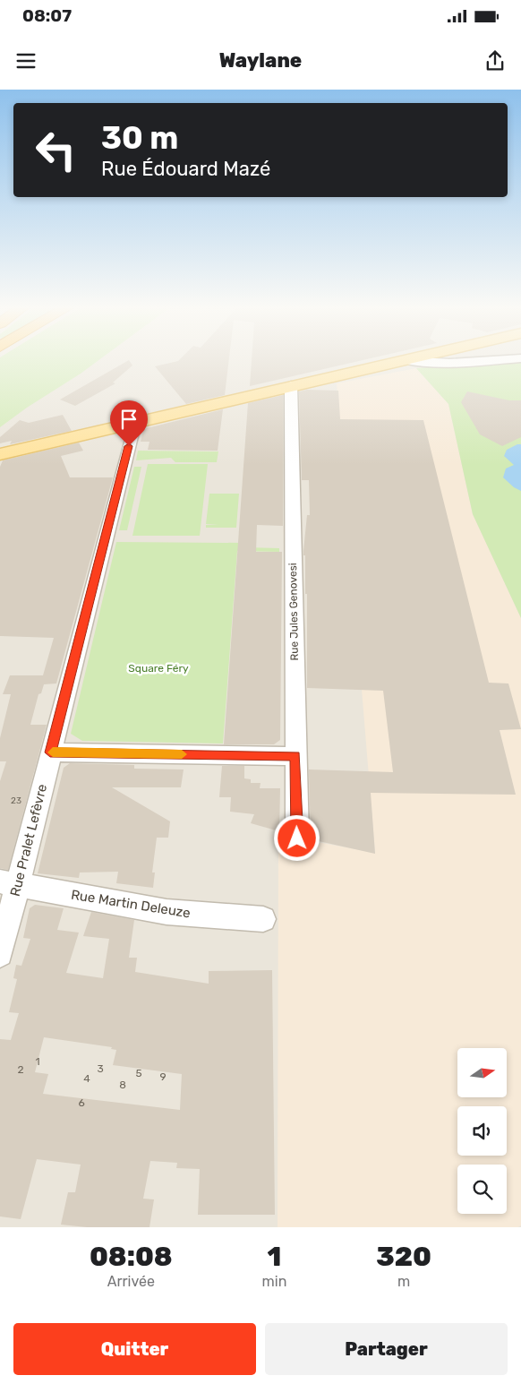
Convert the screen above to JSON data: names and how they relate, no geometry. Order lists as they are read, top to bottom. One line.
{"streets":{"street":["Rue Jules Genovesi","Rue Pralet Lefèvre","Rue Martin Deleuze"]},"crossings":[["Rue Pralet Lefèvre","Rue Martin Deleuze"]],"parks":["Square Féry"],"house_numbers":["23","1","3","2","5","9","4","8","6"],"north":"right","page":{"status":"08:07","header":"Waylane","turn":["30 m","Rue Édouard Mazé"],"eta":["08:08","Arrivée","1","min","320","m"],"buttons":["Quitter","Partager"]}}
